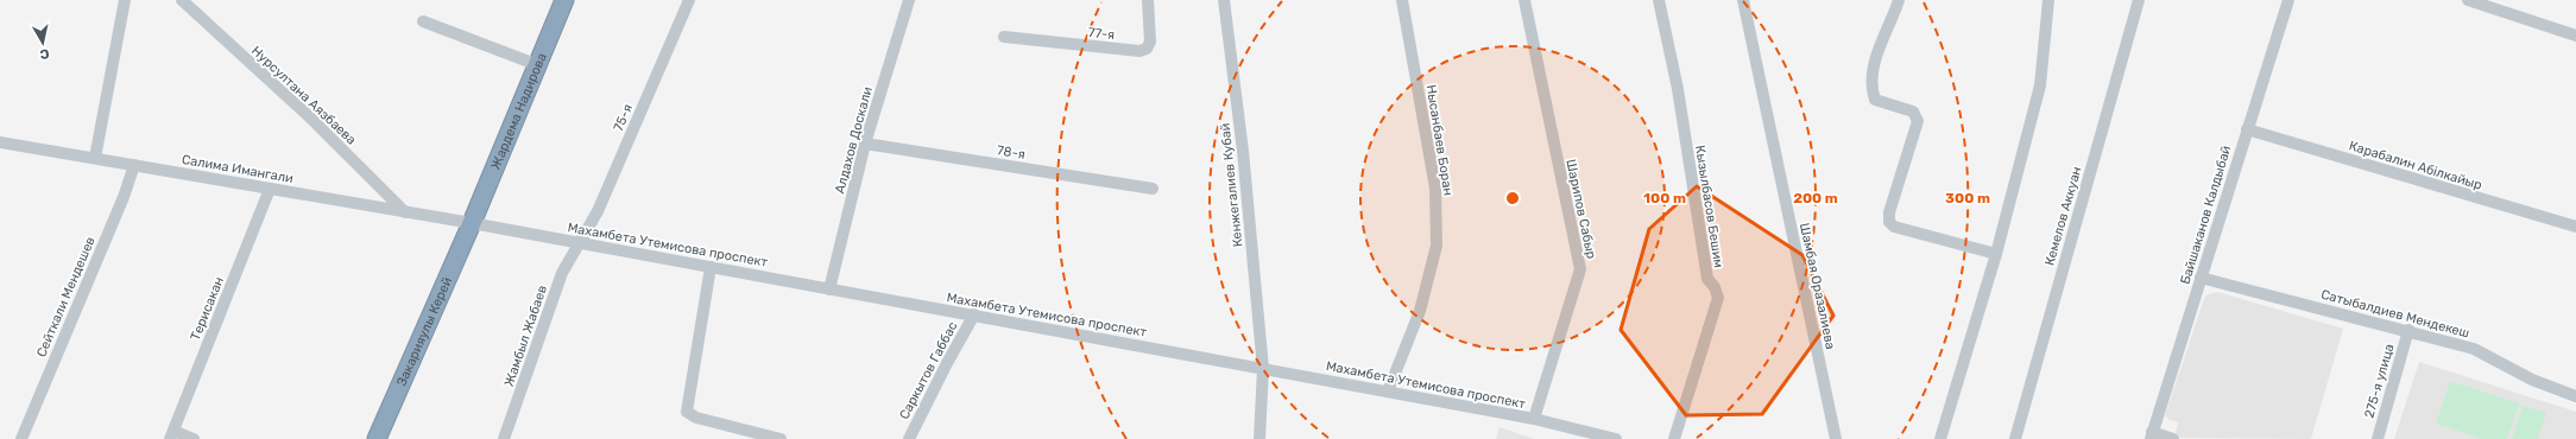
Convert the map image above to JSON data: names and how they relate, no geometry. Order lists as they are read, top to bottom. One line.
{"streets":{"highway":["Жардема Надирова","Закарияулы Керей"],"street":["77-я","Нурсултана Аязбаева","75-я","Алдахов Доскали","Нысанбаев Боран","78-я","Карабалин Абілкайыр","Салима Имангали","Кенжегалиев Кубай","Кызылбасов Бешим","Шарипов Сабыр","Байшаканов Калдыбай","Кемелов Аккуан","Махамбета Утемисова проспект","Шамбая Оразалиева","Сейткали Мендешев","Терисакан","Сатыбалдиев Мендекеш","Жамбыл Жабаев","Саркытов Габбас","275-я улица"]},"crossings":[["Нурсултана Аязбаева","Салима Имангали"],["Жардема Надирова","Салима Имангали"],["Жардема Надирова","Махамбета Утемисова проспект"],["Жардема Надирова","Закарияулы Керей"],["75-я","Махамбета Утемисова проспект"],["75-я","Жамбыл Жабаев"],["Алдахов Доскали","78-я"],["Алдахов Доскали","Махамбета Утемисова проспект"],["Нысанбаев Боран","Махамбета Утемисова проспект"],["Карабалин Абілкайыр","Байшаканов Калдыбай"],["Салима Имангали","Махамбета Утемисова проспект"],["Салима Имангали","Сейткали Мендешев"],["Салима Имангали","Терисакан"],["Салима Имангали","Закарияулы Керей"],["Кенжегалиев Кубай","Махамбета Утемисова проспект"],["Шарипов Сабыр","Махамбета Утемисова проспект"],["Байшаканов Калдыбай","Сатыбалдиев Мендекеш"],["Махамбета Утемисова проспект","Закарияулы Керей"],["Махамбета Утемисова проспект","Жамбыл Жабаев"],["Махамбета Утемисова проспект","Саркытов Габбас"],["Сатыбалдиев Мендекеш","275-я улица"]],"north":"bottom","rings":["100 m","200 m","300 m"]}
